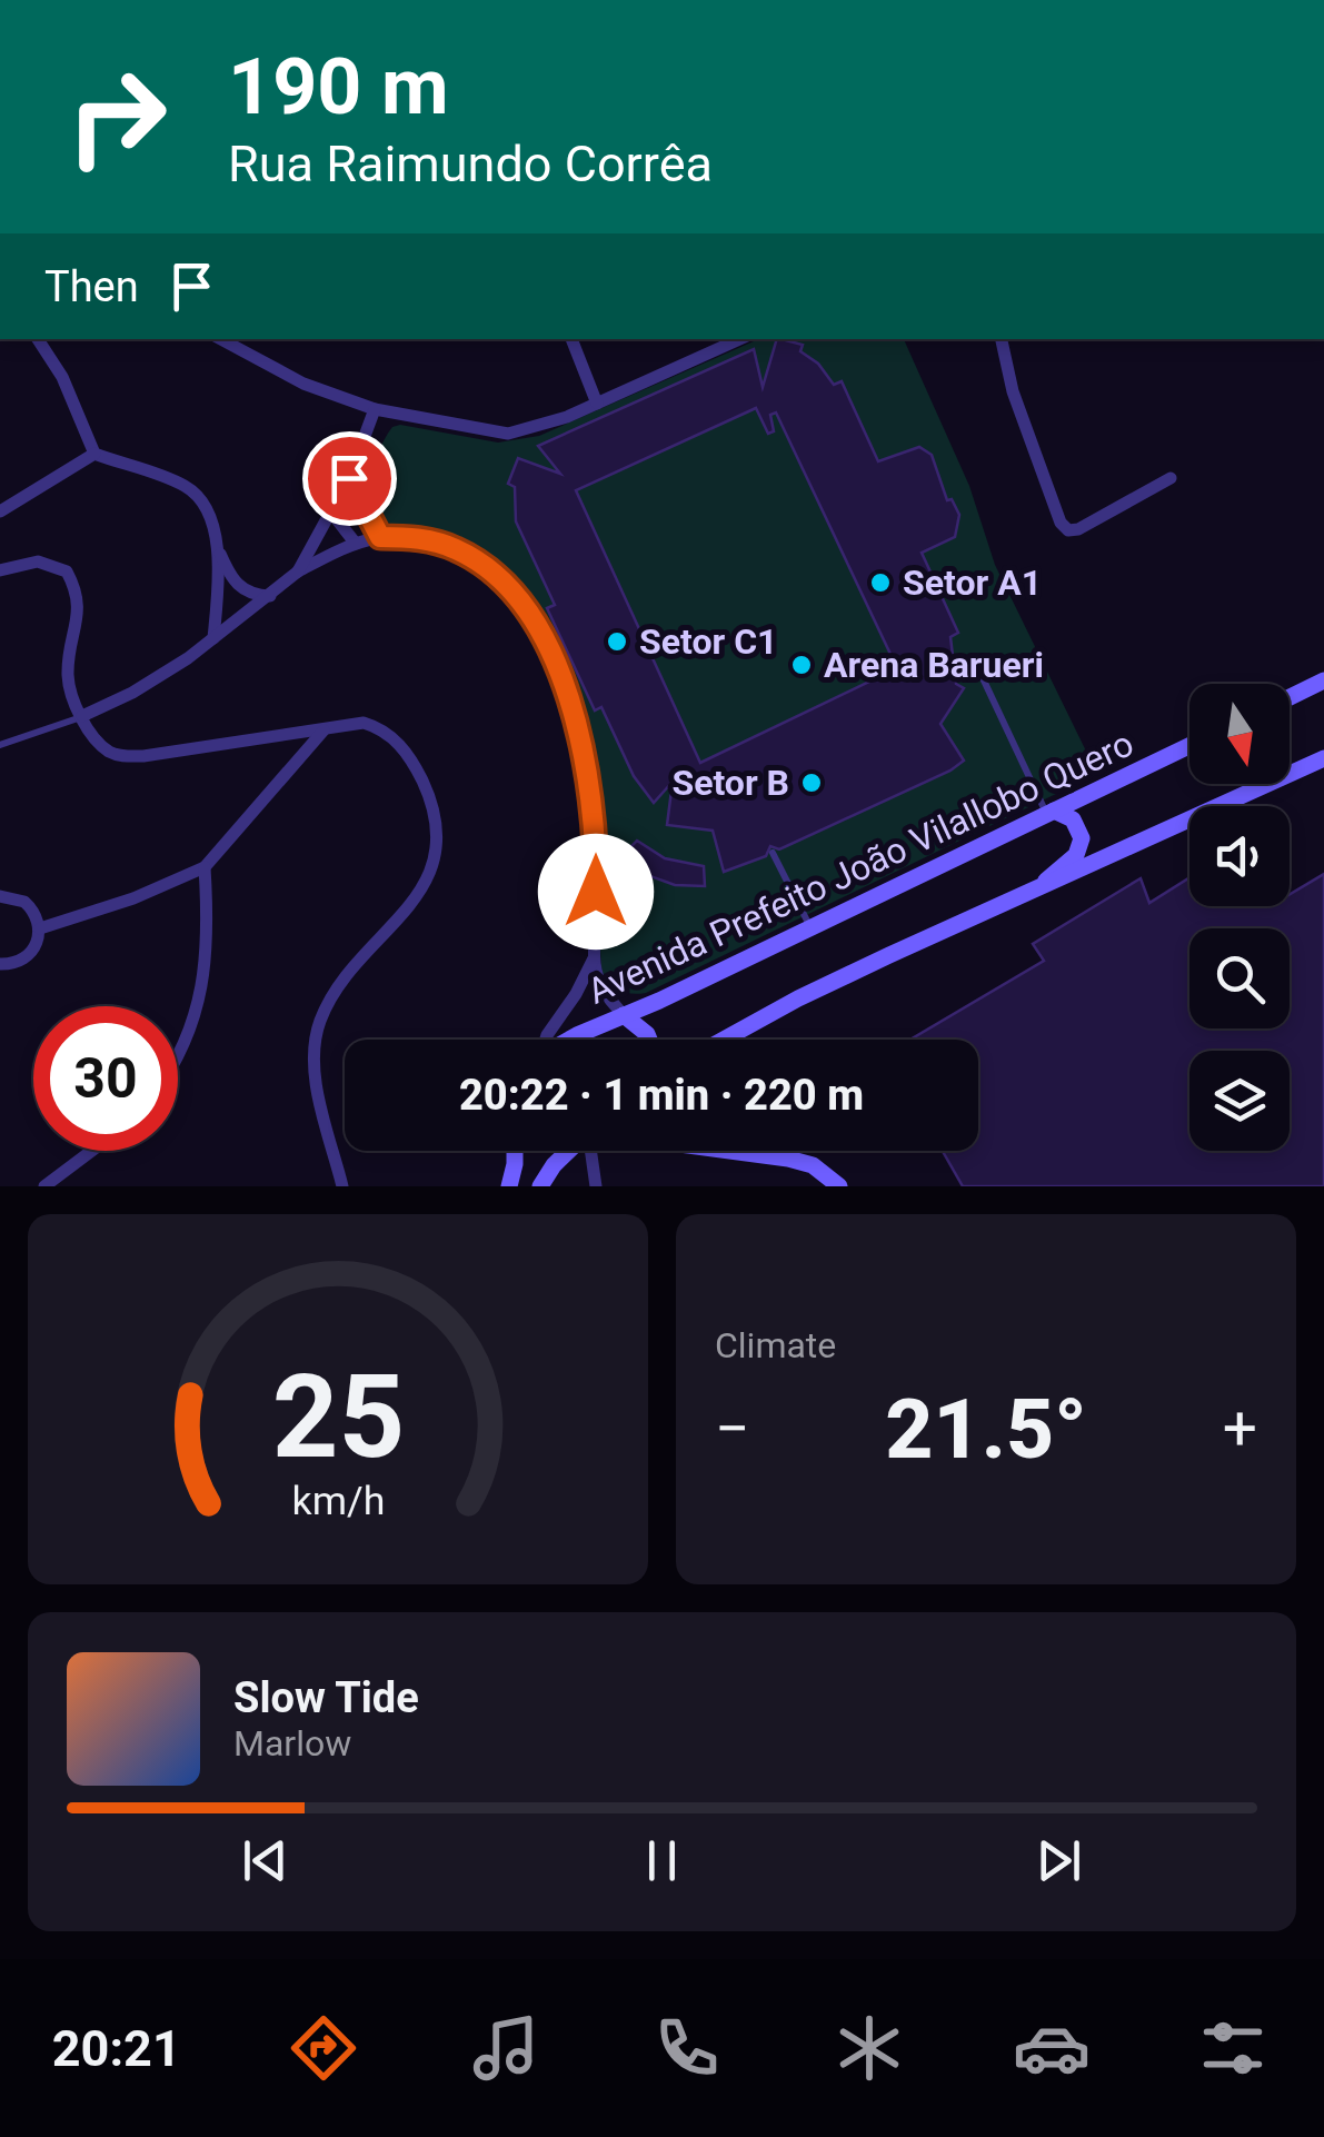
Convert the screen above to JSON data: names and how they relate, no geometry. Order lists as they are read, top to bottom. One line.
{"streets":{"main road":["Avenida Prefeito João Vilallobo Quero"]},"places":["Setor A1","Setor C1","Arena Barueri","Setor B"],"north":"bottom","page":{"turn":["190 m","Rua Raimundo Corrêa"],"then":"Then","limit":"30","trip":"20:22 · 1 min · 220 m","tile":"Climate","heat":["−","21.5°","+"],"song":["Slow Tide","Marlow"],"tabs":"20:21","gauge":["25","km/h"]}}
